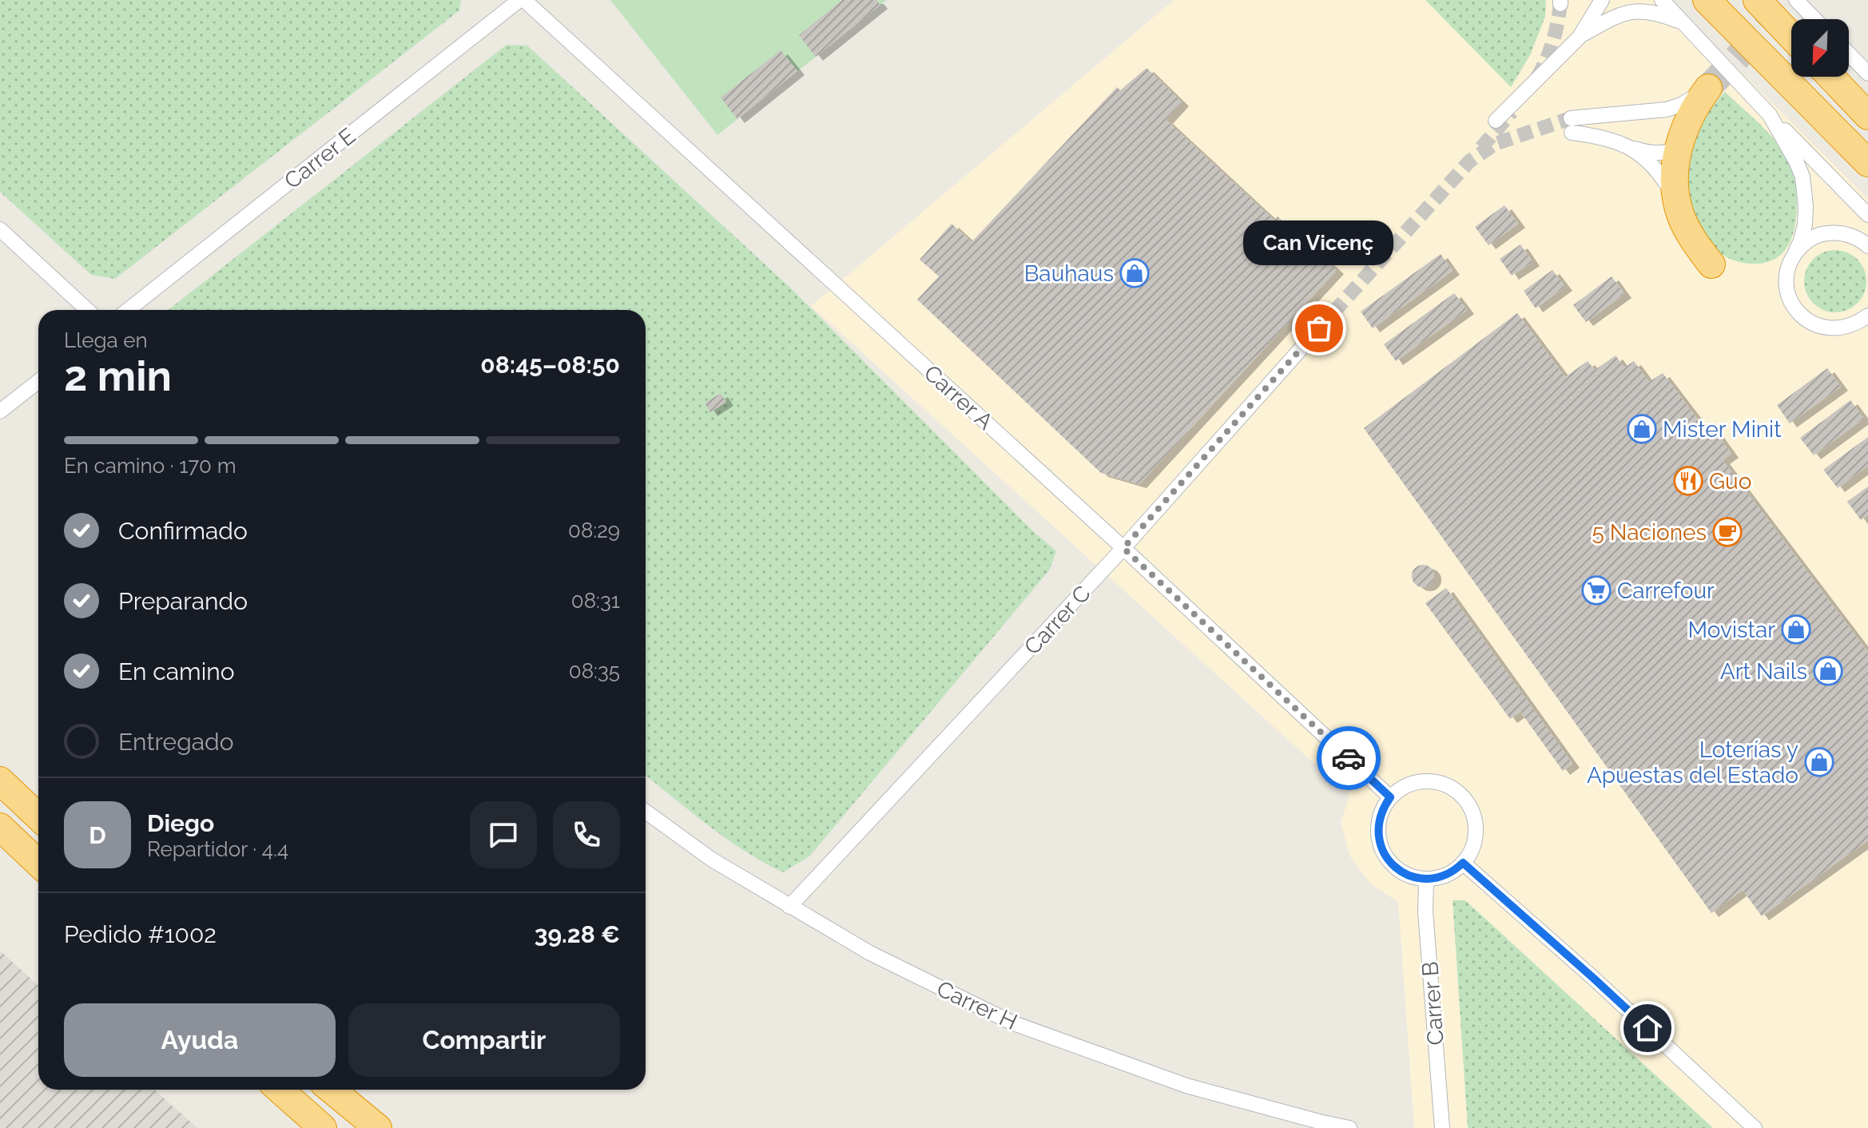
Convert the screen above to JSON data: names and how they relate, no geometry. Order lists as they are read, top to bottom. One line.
{"streets":{"street":["Carrer E","Carrer A","Carrer C","Carrer B","Carrer H"]},"crossings":[["Carrer E","Carrer A"],["Carrer A","Carrer C"],["Carrer A","Carrer B"],["Carrer C","Carrer H"]],"places":{"shop":["Bauhaus","Mister Minit","Movistar","Art Nails","Loterías y Apuestas del Estado"],"other":["Can Vicenç"],"restaurant":["Guo"],"cafe":["5 Naciones"],"supermarket":["Carrefour"]},"north":"bottom left","page":{"bubble":"Can Vicenç","heading":["2 min","Llega en","08:45–08:50"],"panel":["Diego","Repartidor · 4.4","Pedido #1002","39.28 €"],"bar":"En camino · 170 m","list":[["Confirmado","08:29"],["Preparando","08:31"],["En camino","08:35"],"Entregado"],"round":"D","buttons":["Ayuda","Compartir"]}}
